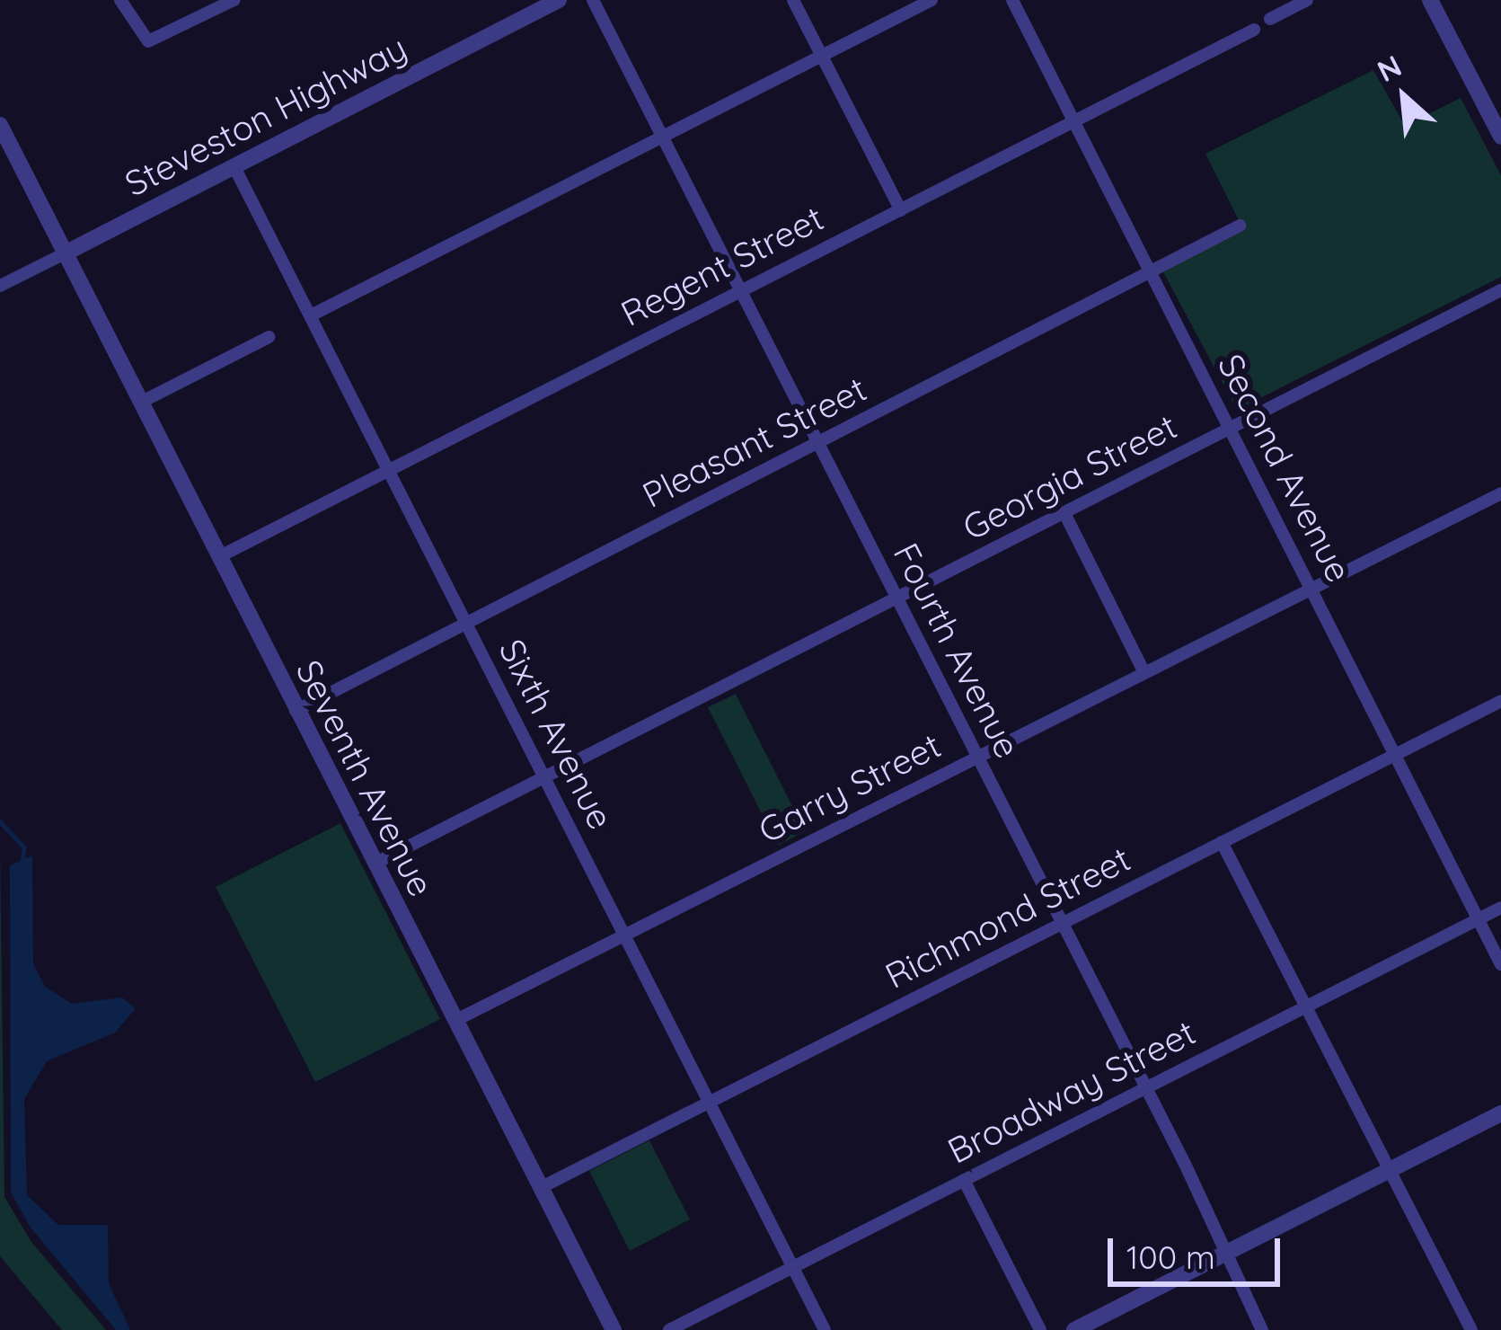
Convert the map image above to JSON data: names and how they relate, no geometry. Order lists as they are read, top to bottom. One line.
{"streets":{"street":["Steveston Highway","Regent Street","Pleasant Street","Second Avenue","Georgia Street","Fourth Avenue","Sixth Avenue","Seventh Avenue","Garry Street","Richmond Street","Broadway Street"]},"crossings":[["Steveston Highway","Sixth Avenue"],["Steveston Highway","Seventh Avenue"],["Regent Street","Second Avenue"],["Regent Street","Fourth Avenue"],["Regent Street","Sixth Avenue"],["Regent Street","Seventh Avenue"],["Pleasant Street","Second Avenue"],["Pleasant Street","Fourth Avenue"],["Pleasant Street","Sixth Avenue"],["Pleasant Street","Seventh Avenue"],["Second Avenue","Georgia Street"],["Second Avenue","Garry Street"],["Second Avenue","Richmond Street"],["Second Avenue","Broadway Street"],["Georgia Street","Fourth Avenue"],["Georgia Street","Sixth Avenue"],["Georgia Street","Seventh Avenue"],["Fourth Avenue","Garry Street"],["Fourth Avenue","Richmond Street"],["Fourth Avenue","Broadway Street"],["Sixth Avenue","Garry Street"],["Sixth Avenue","Richmond Street"],["Sixth Avenue","Broadway Street"],["Seventh Avenue","Garry Street"],["Seventh Avenue","Richmond Street"]],"scale_bar":"100 m","north":"top left"}
